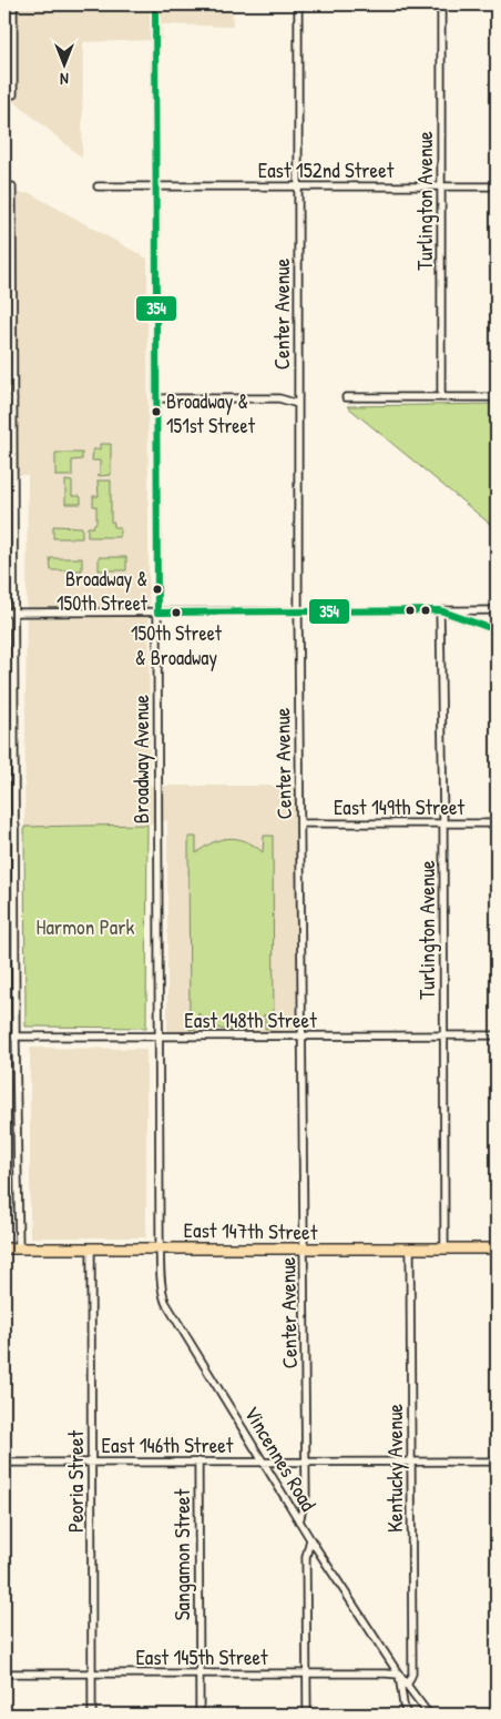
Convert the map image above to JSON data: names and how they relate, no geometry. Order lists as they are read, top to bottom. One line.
{"streets":{"main road":["East 147th Street"],"street":["East 152nd Street","Turlington Avenue","Center Avenue","Broadway Avenue","East 149th Street","East 148th Street","East 146th Street","Vincennes Road","Kentucky Avenue","Peoria Street","Sangamon Street","East 145th Street"]},"crossings":[["East 152nd Street","Turlington Avenue"],["East 152nd Street","Center Avenue"],["East 152nd Street","Broadway Avenue"],["Turlington Avenue","East 149th Street"],["Turlington Avenue","East 148th Street"],["Turlington Avenue","East 147th Street"],["Center Avenue","East 149th Street"],["Center Avenue","East 148th Street"],["Center Avenue","East 147th Street"],["Center Avenue","East 146th Street"],["Center Avenue","Vincennes Road"],["Broadway Avenue","East 148th Street"],["Broadway Avenue","East 147th Street"],["Broadway Avenue","Vincennes Road"],["East 147th Street","Vincennes Road"],["East 147th Street","Kentucky Avenue"],["East 147th Street","Peoria Street"],["East 146th Street","Vincennes Road"],["East 146th Street","Kentucky Avenue"],["East 146th Street","Peoria Street"],["East 146th Street","Sangamon Street"],["Vincennes Road","Kentucky Avenue"],["Vincennes Road","East 145th Street"],["Peoria Street","East 145th Street"],["Sangamon Street","East 145th Street"]],"parks":["Harmon Park"],"places":["Broadway & 151st Street","Broadway & 150th Street","150th Street & Broadway"],"lines":["transit line 354"],"north":"bottom"}
